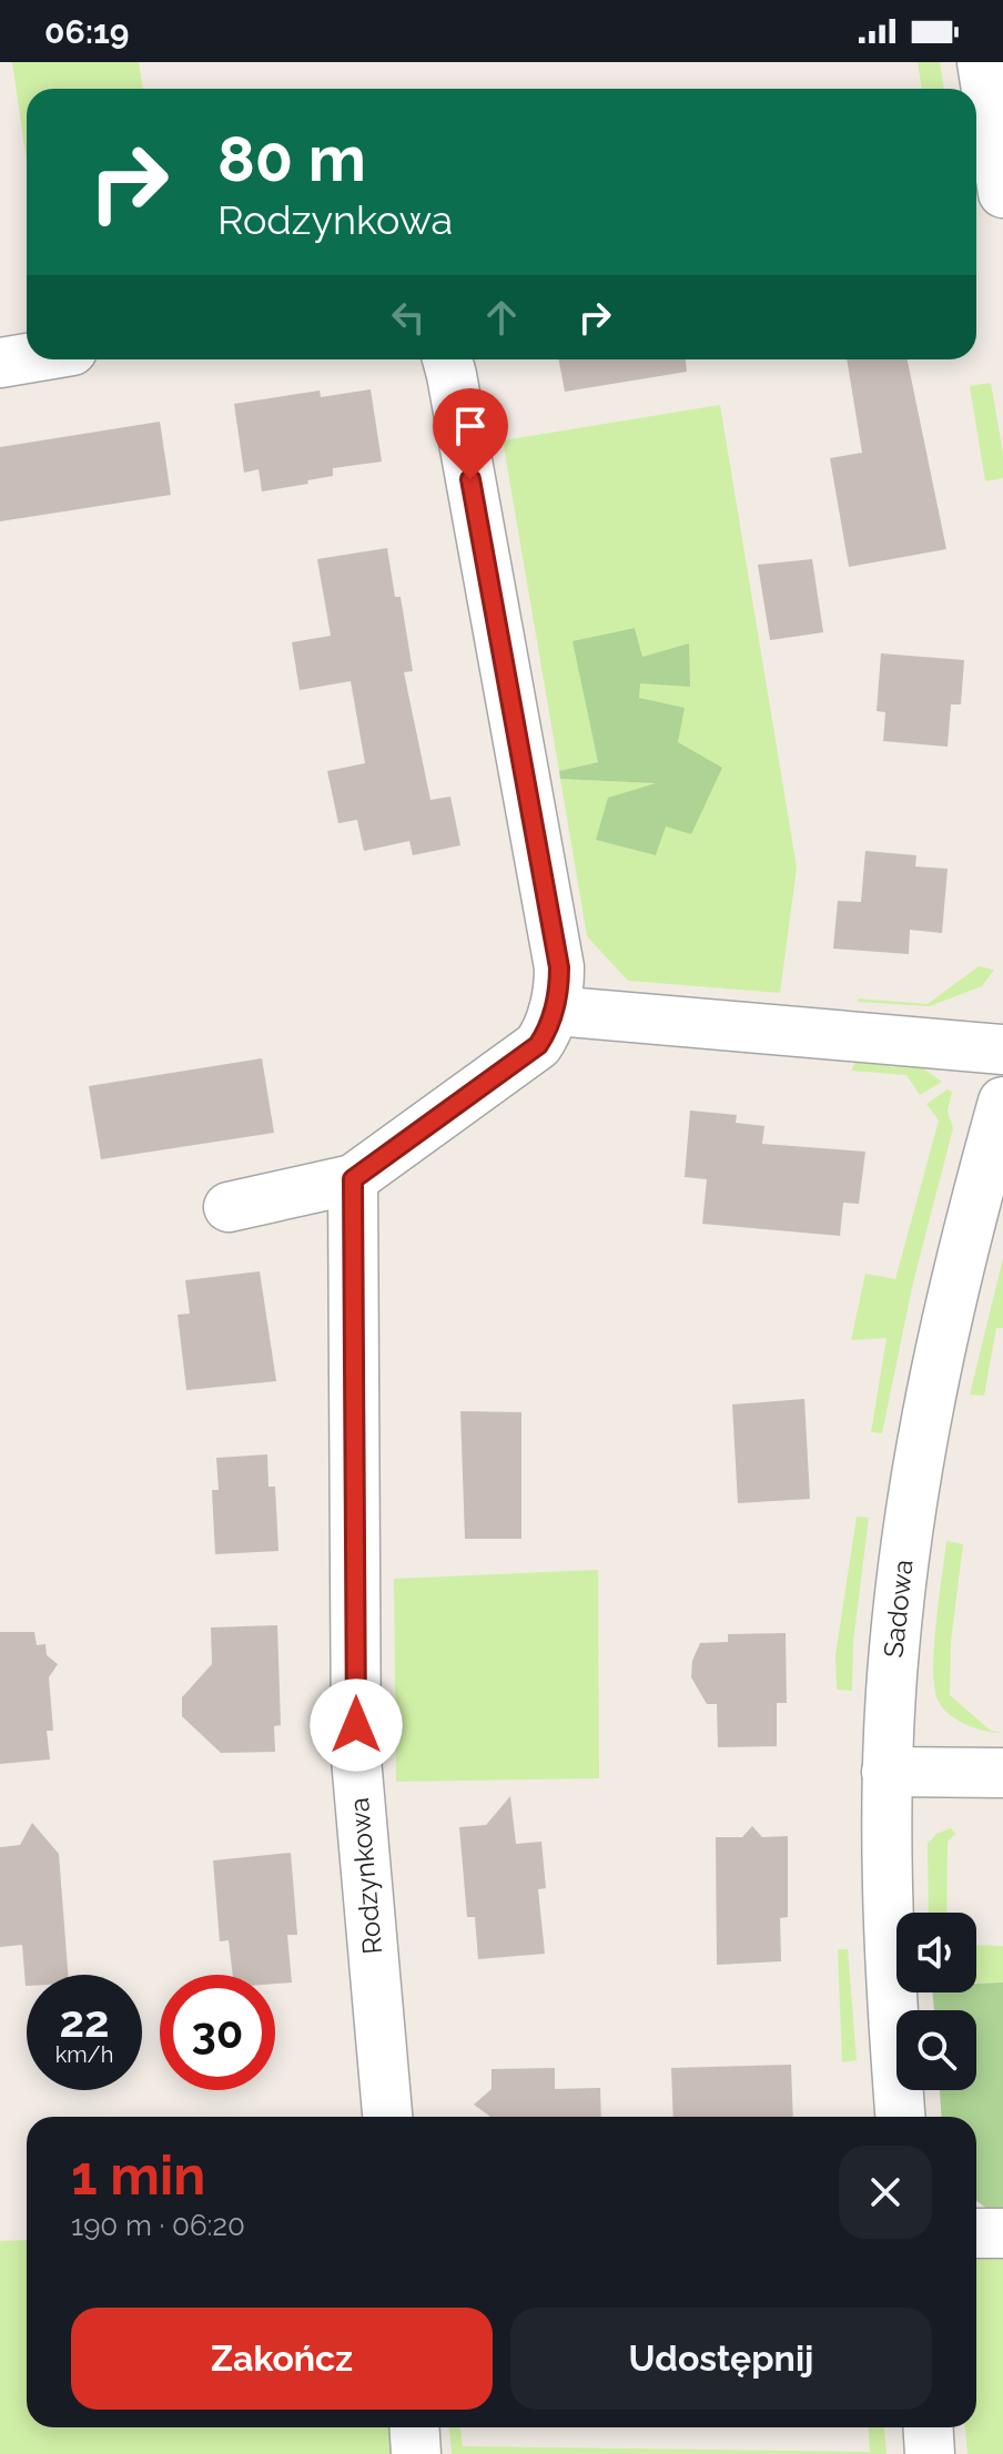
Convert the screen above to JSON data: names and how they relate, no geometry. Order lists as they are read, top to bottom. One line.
{"streets":{"street":["Sadowa","Rodzynkowa"]},"page":{"status":"06:19","turn":["80 m","Rodzynkowa"],"speed":"22 km/h","limit":"30","heading":["1 min","190 m · 06:20"],"buttons":["Zakończ","Udostępnij"]}}
